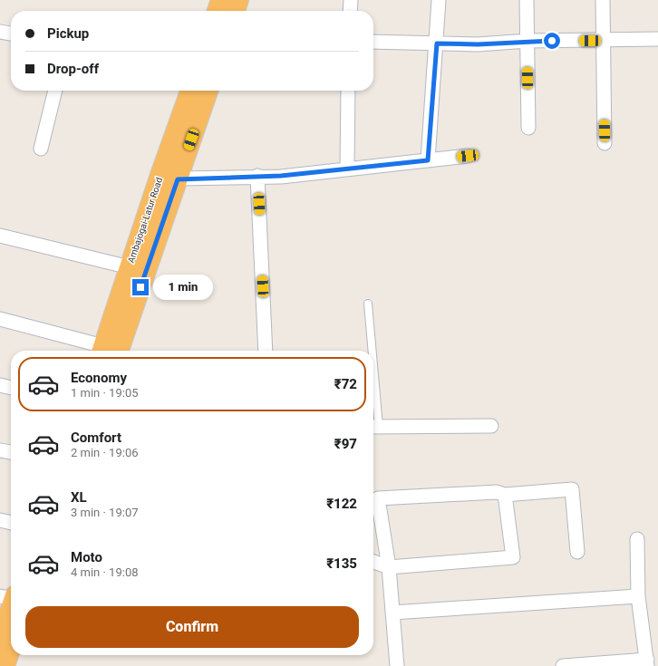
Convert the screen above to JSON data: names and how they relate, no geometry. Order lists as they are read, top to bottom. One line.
{"streets":{"highway":["Ambajogai-Latur Road"]},"page":{"banner":["Pickup","Drop-off"],"bubble":"1 min","list":[{"name":"Economy","note":"1 min · 19:05","value":"₹72"},{"name":"Comfort","note":"2 min · 19:06","value":"₹97"},{"name":"XL","note":"3 min · 19:07","value":"₹122"},{"name":"Moto","note":"4 min · 19:08","value":"₹135"}],"buttons":"Confirm"}}
